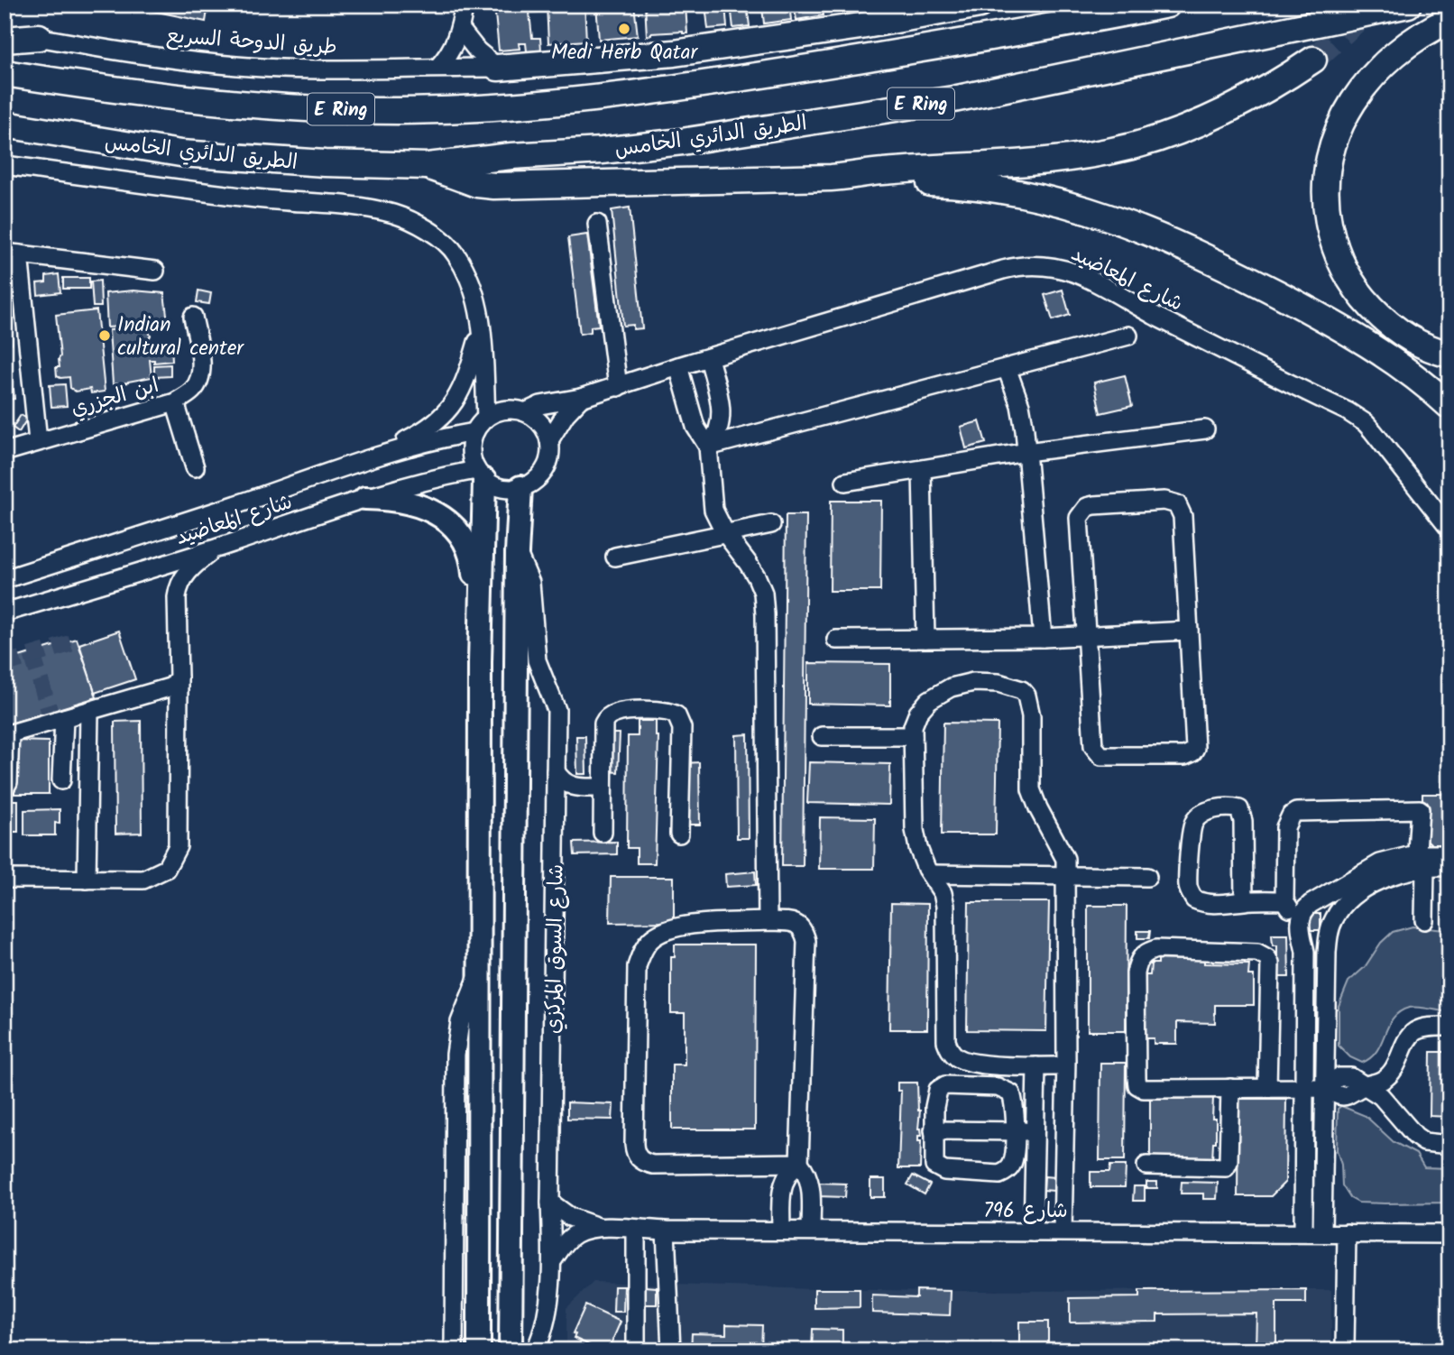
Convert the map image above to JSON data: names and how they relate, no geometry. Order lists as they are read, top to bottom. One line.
{"streets":{"highway":["E Ring","الطريق الدائري الخامس"],"main road":["شارع السوق المركزي"],"street":["طريق الدوحة السريع","شارع المعاضيد","ابن الجزري","شارع 796"]},"crossings":[["شارع المعاضيد","شارع السوق المركزي"],["شارع السوق المركزي","شارع 796"]],"places":["Medi Herb Qatar","Indian cultural center"]}
